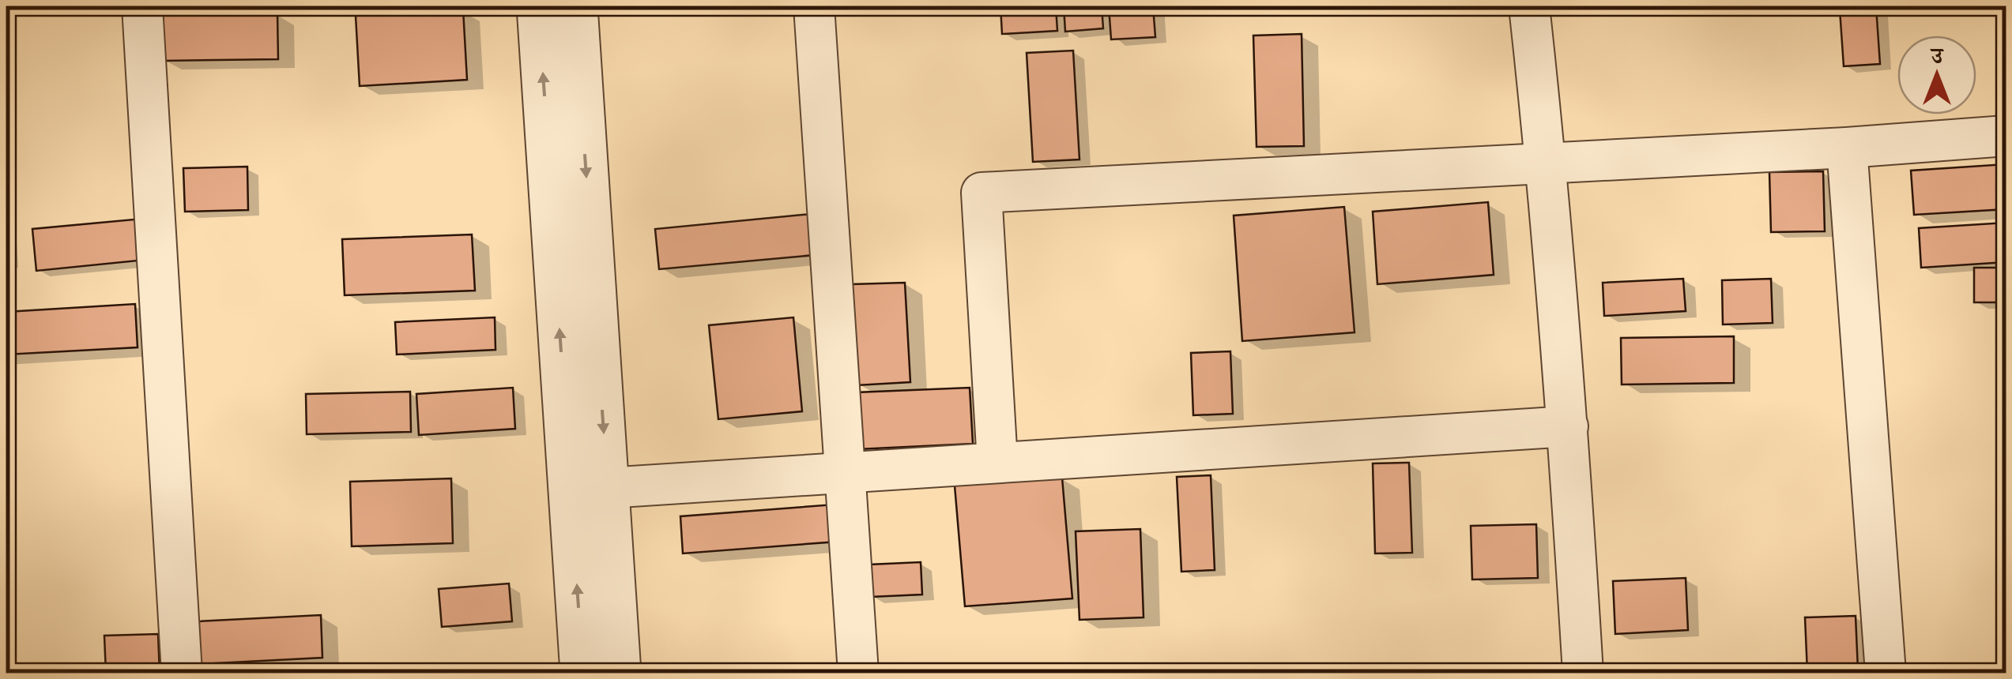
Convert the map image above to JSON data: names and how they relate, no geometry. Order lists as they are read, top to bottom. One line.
{"north":"top"}
